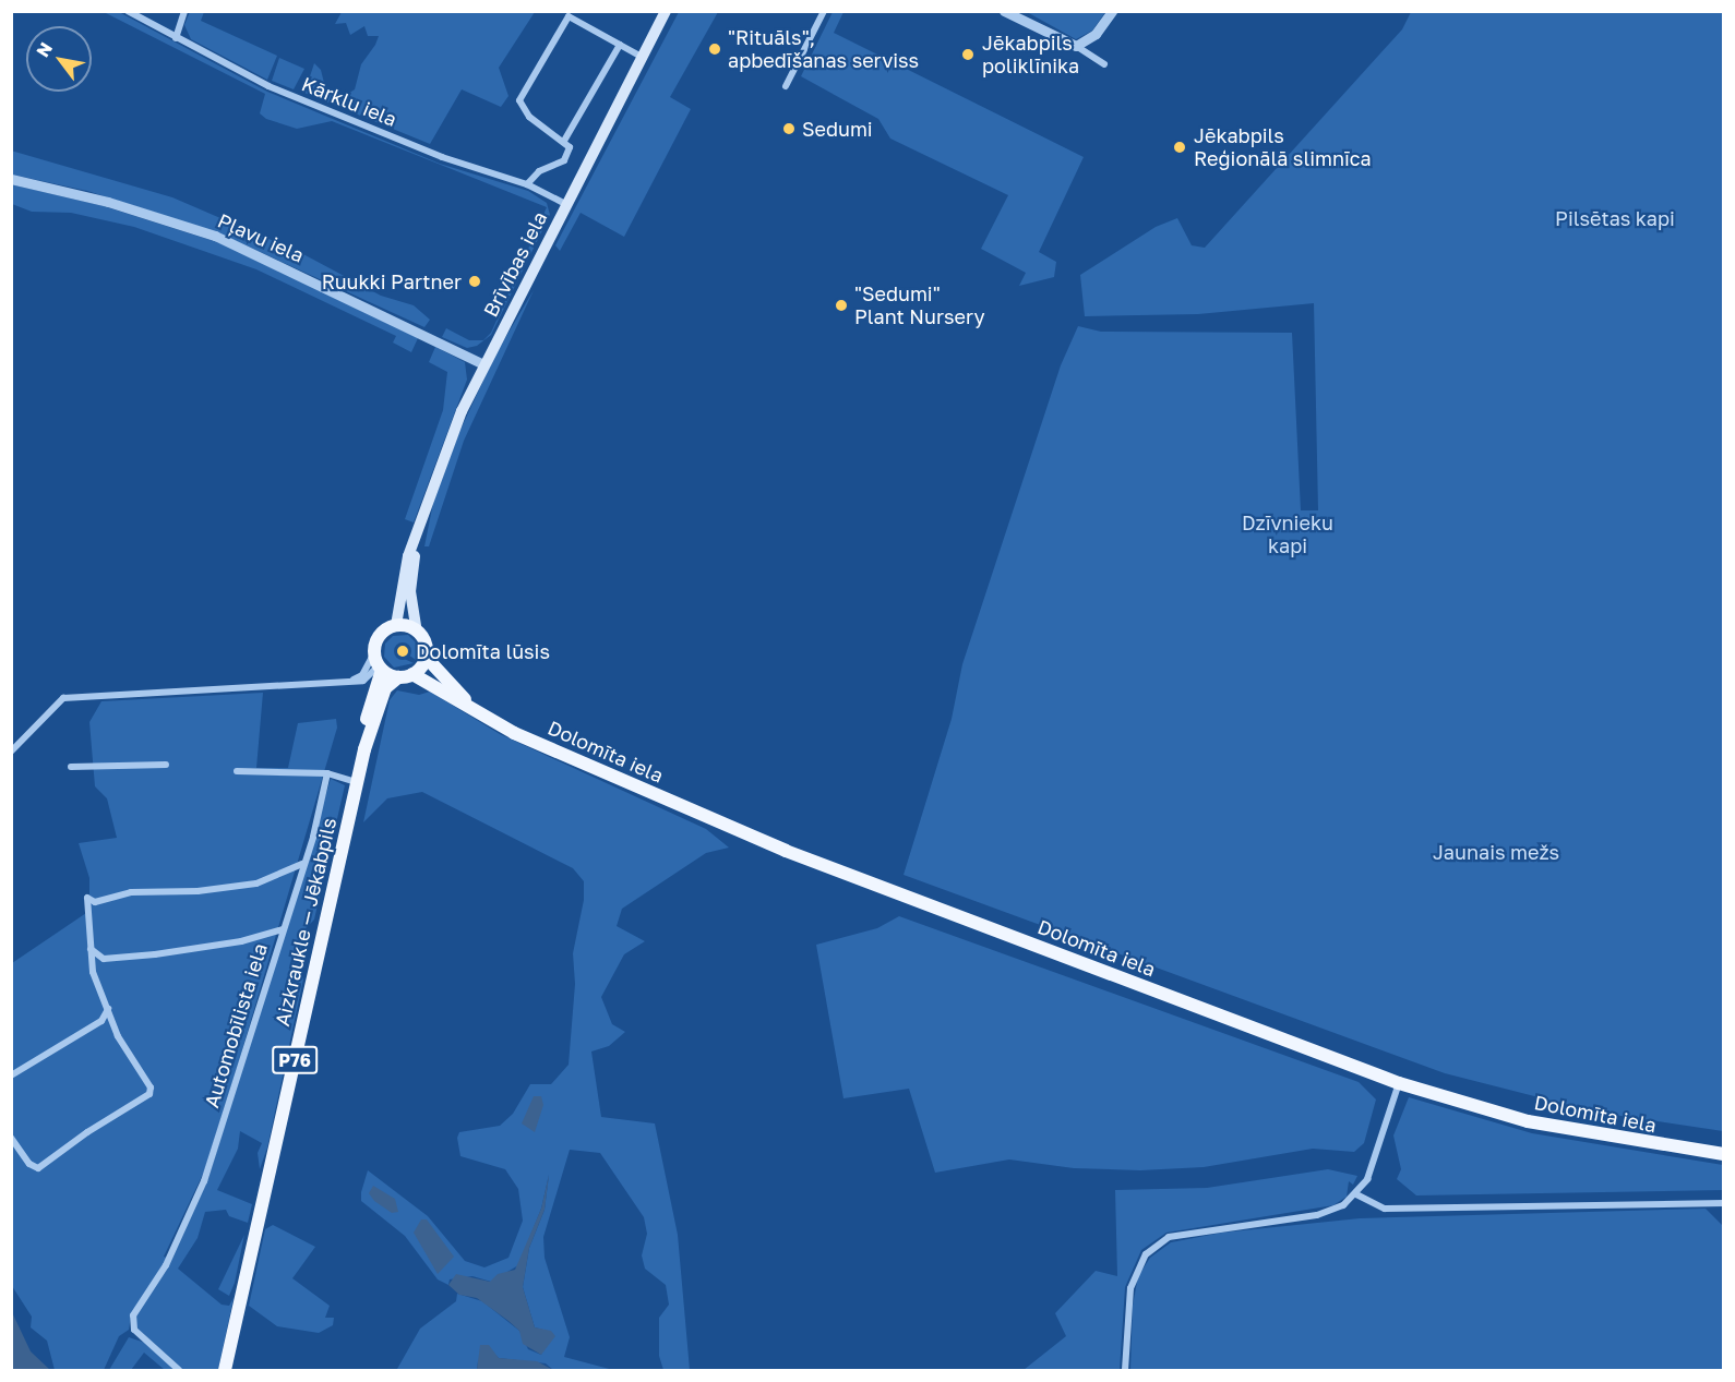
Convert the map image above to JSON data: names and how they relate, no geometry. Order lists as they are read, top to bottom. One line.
{"streets":{"main road":["Brīvības iela","Dolomīta iela","Aizkraukle — Jēkabpils","P76"],"street":["Kārklu iela","Pļavu iela","Automobīlista iela"]},"crossings":[["Kārklu iela","Brīvības iela"],["Pļavu iela","Brīvības iela"],["Brīvības iela","Dolomīta iela"],["Brīvības iela","Aizkraukle — Jēkabpils"],["Brīvības iela","P76"],["Dolomīta iela","Aizkraukle — Jēkabpils"],["Dolomīta iela","P76"],["Aizkraukle — Jēkabpils","P76"]],"parks":["Pilsētas kapi","Dzīvnieku kapi","Jaunais mežs"],"places":["\"Rituāls\", apbedīšanas serviss","Jēkabpils poliklīnika","Sedumi","Jēkabpils Reģionālā slimnīca","Ruukki Partner","\"Sedumi\" Plant Nursery","Dolomīta lūsis"],"north":"top left"}
